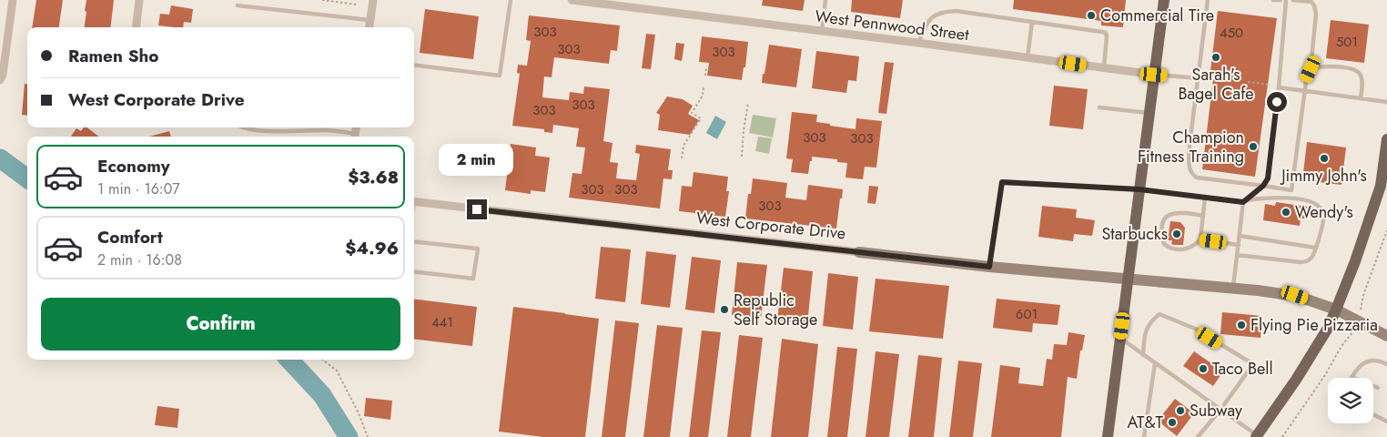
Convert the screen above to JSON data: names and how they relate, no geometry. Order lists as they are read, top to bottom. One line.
{"streets":{"street":["West Pennwood Street","West Corporate Drive"]},"places":["Commercial Tire","Sarah's Bagel Cafe","Champion Fitness Training","Jimmy John's","Wendy's","Starbucks","Republic Self Storage","Flying Pie Pizzaria","Taco Bell","Subway","AT&T"],"house_numbers":["303","450","501","303","303","303","303","303","303","303","303","303","601","441"],"page":{"banner":["Ramen Sho","West Corporate Drive"],"bubble":"2 min","list":[{"name":"Economy","note":"1 min · 16:07","value":"$3.68"},{"name":"Comfort","note":"2 min · 16:08","value":"$4.96"}],"buttons":"Confirm"}}
